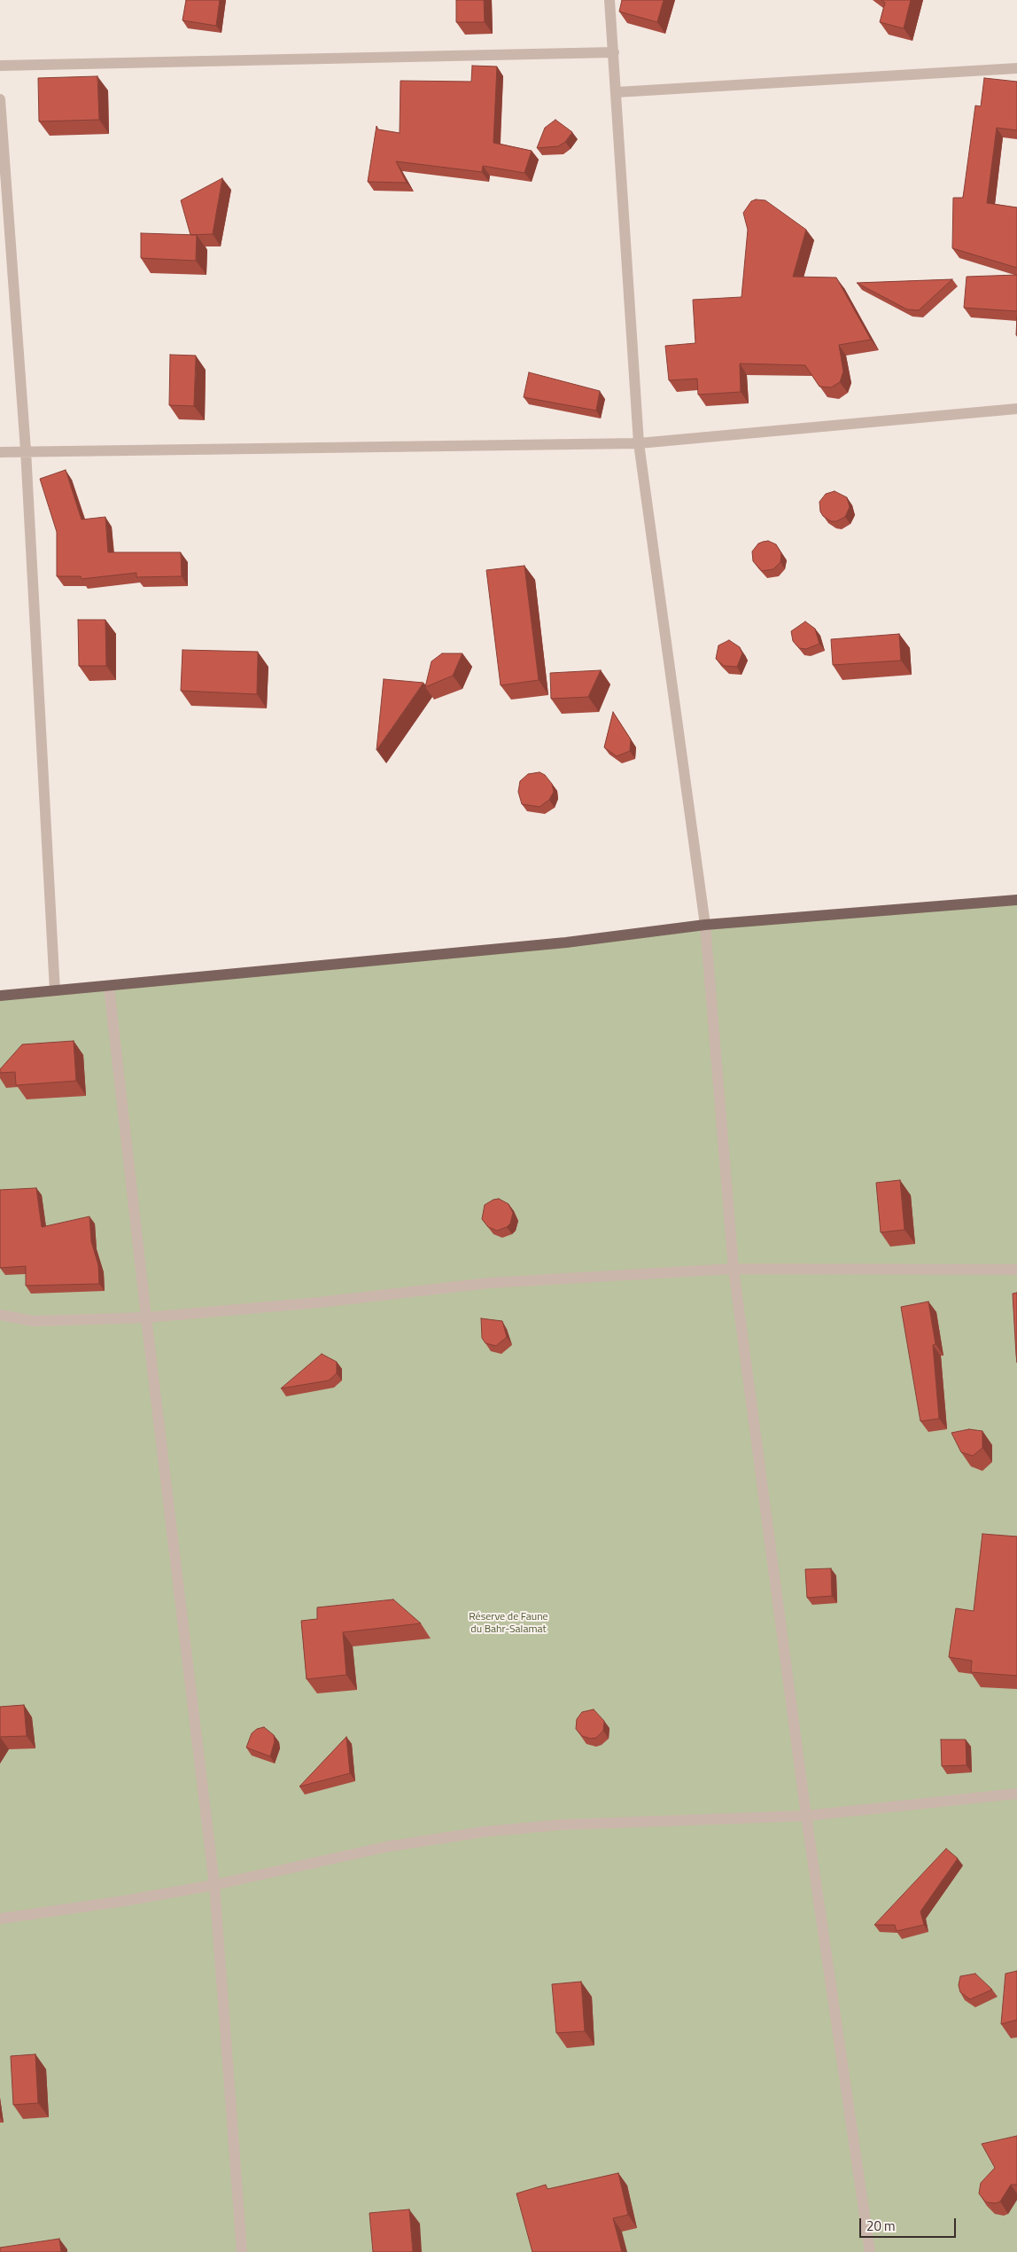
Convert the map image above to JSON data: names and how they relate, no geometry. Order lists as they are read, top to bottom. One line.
{"parks":["Réserve de Faune du Bahr-Salamat"],"scale_bar":"20 m"}
